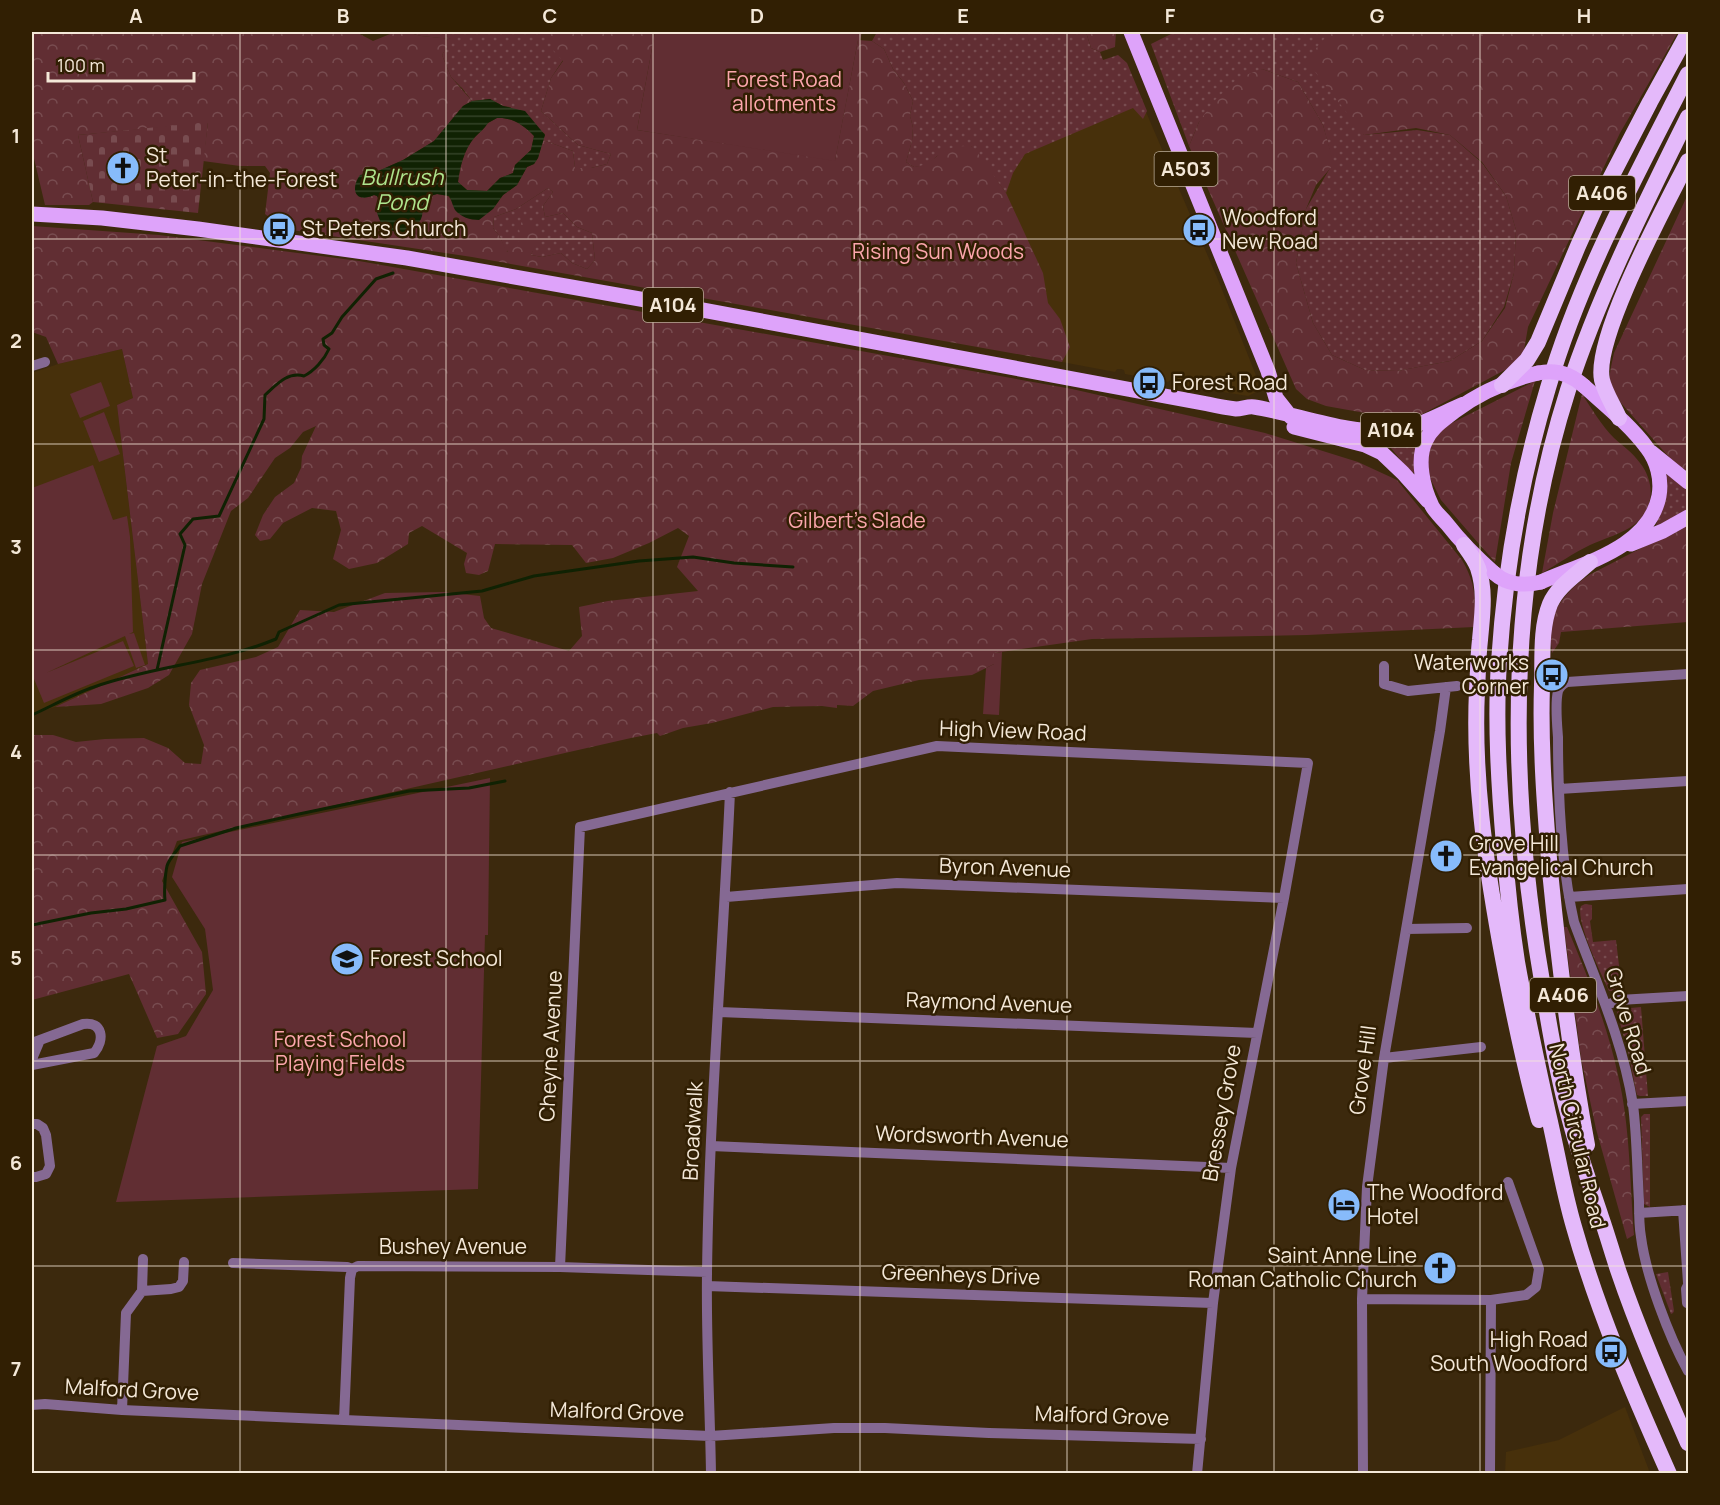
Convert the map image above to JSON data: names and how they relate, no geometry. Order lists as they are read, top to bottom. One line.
{"streets":{"highway":["A406","North Circular Road"],"main road":["A503","A104"],"street":["High View Road","Byron Avenue","Raymond Avenue","Grove Road","Cheyne Avenue","Grove Hill","Bressey Grove","Broadwalk","Wordsworth Avenue","Bushey Avenue","Greenheys Drive","Malford Grove"]},"crossings":[["A503","A104"],["A406","North Circular Road"],["High View Road","Cheyne Avenue"],["High View Road","Bressey Grove"],["High View Road","Broadwalk"],["Byron Avenue","Bressey Grove"],["Byron Avenue","Broadwalk"],["Raymond Avenue","Bressey Grove"],["Raymond Avenue","Broadwalk"],["Cheyne Avenue","Bushey Avenue"],["Bressey Grove","Wordsworth Avenue"],["Bressey Grove","Greenheys Drive"],["Bressey Grove","Malford Grove"],["Broadwalk","Wordsworth Avenue"],["Broadwalk","Bushey Avenue"],["Broadwalk","Greenheys Drive"],["Broadwalk","Malford Grove"],["Bushey Avenue","Malford Grove"]],"water":["Bullrush Pond"],"parks":["Forest Road allotments","Rising Sun Woods","Gilbert's Slade","Forest School Playing Fields"],"places":{"church":["St Peter-in-the-Forest","Grove Hill Evangelical Church","Saint Anne Line Roman Catholic Church"],"bus stop":["St Peters Church","Woodford New Road","Forest Road","Waterworks Corner","High Road South Woodford"],"school or university":["Forest School"],"hotel":["The Woodford Hotel"]},"scale_bar":"100 m","grid":{"columns":["A","B","C","D","E","F","G","H"],"rows":["1","2","3","4","5","6","7"]}}
